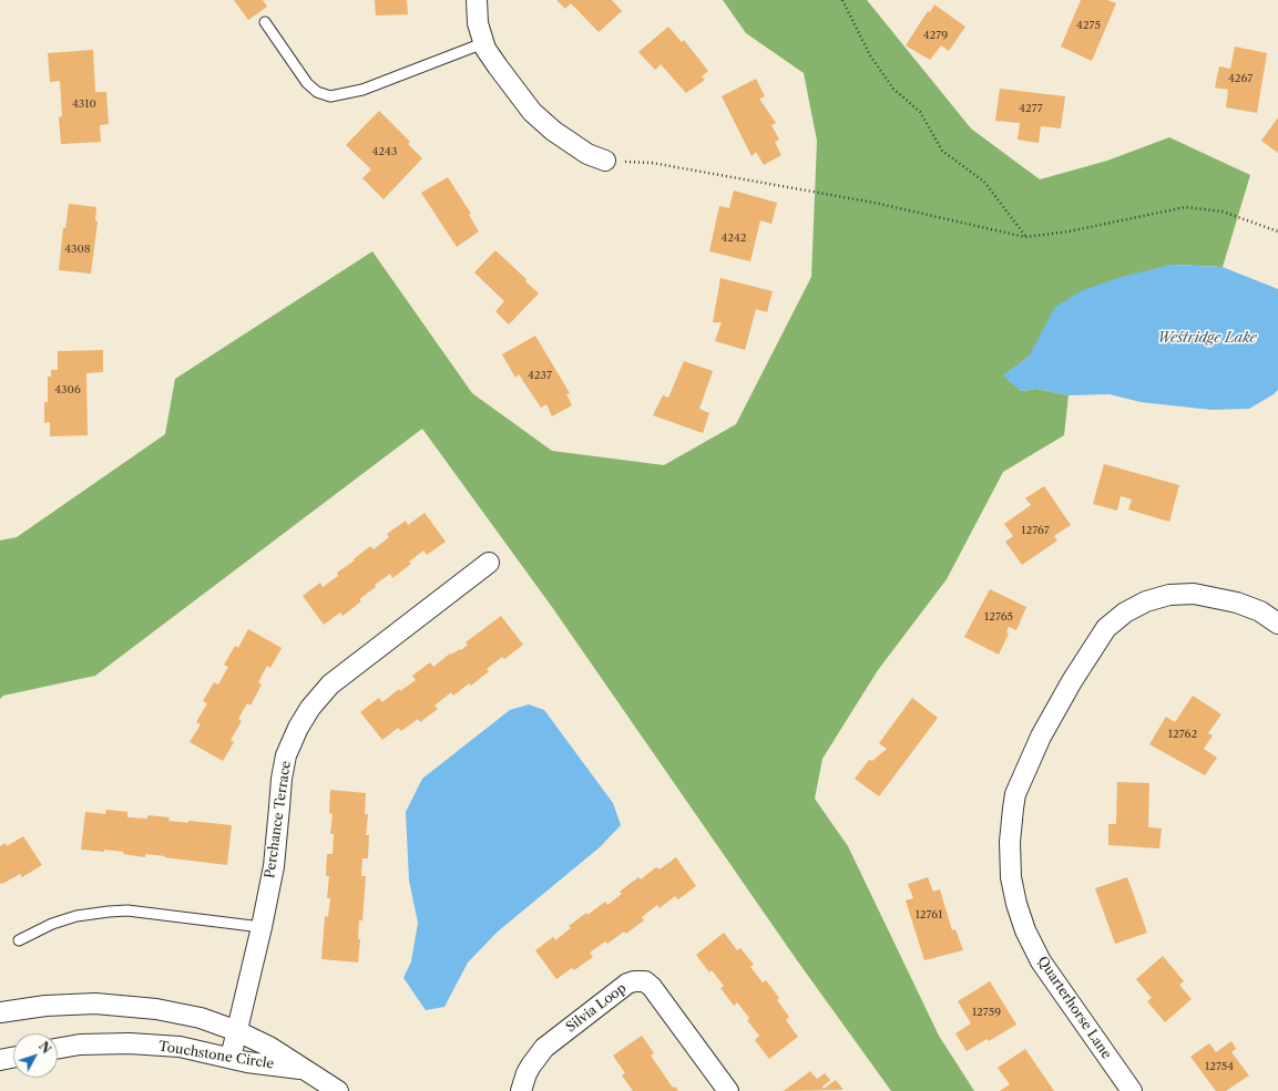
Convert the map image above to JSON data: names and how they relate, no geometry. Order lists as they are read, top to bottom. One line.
{"streets":{"street":["Perchance Terrace","Silvia Loop","Quarterhorse Lane","Touchstone Circle"]},"crossings":[["Perchance Terrace","Touchstone Circle"]],"water":["Westridge Lake"],"house_numbers":["4275","4279","4267","4310","4277","4243","4242","4308","4237","4306","12767","12765","12762","12761","12759","12754"],"north":"top right"}
